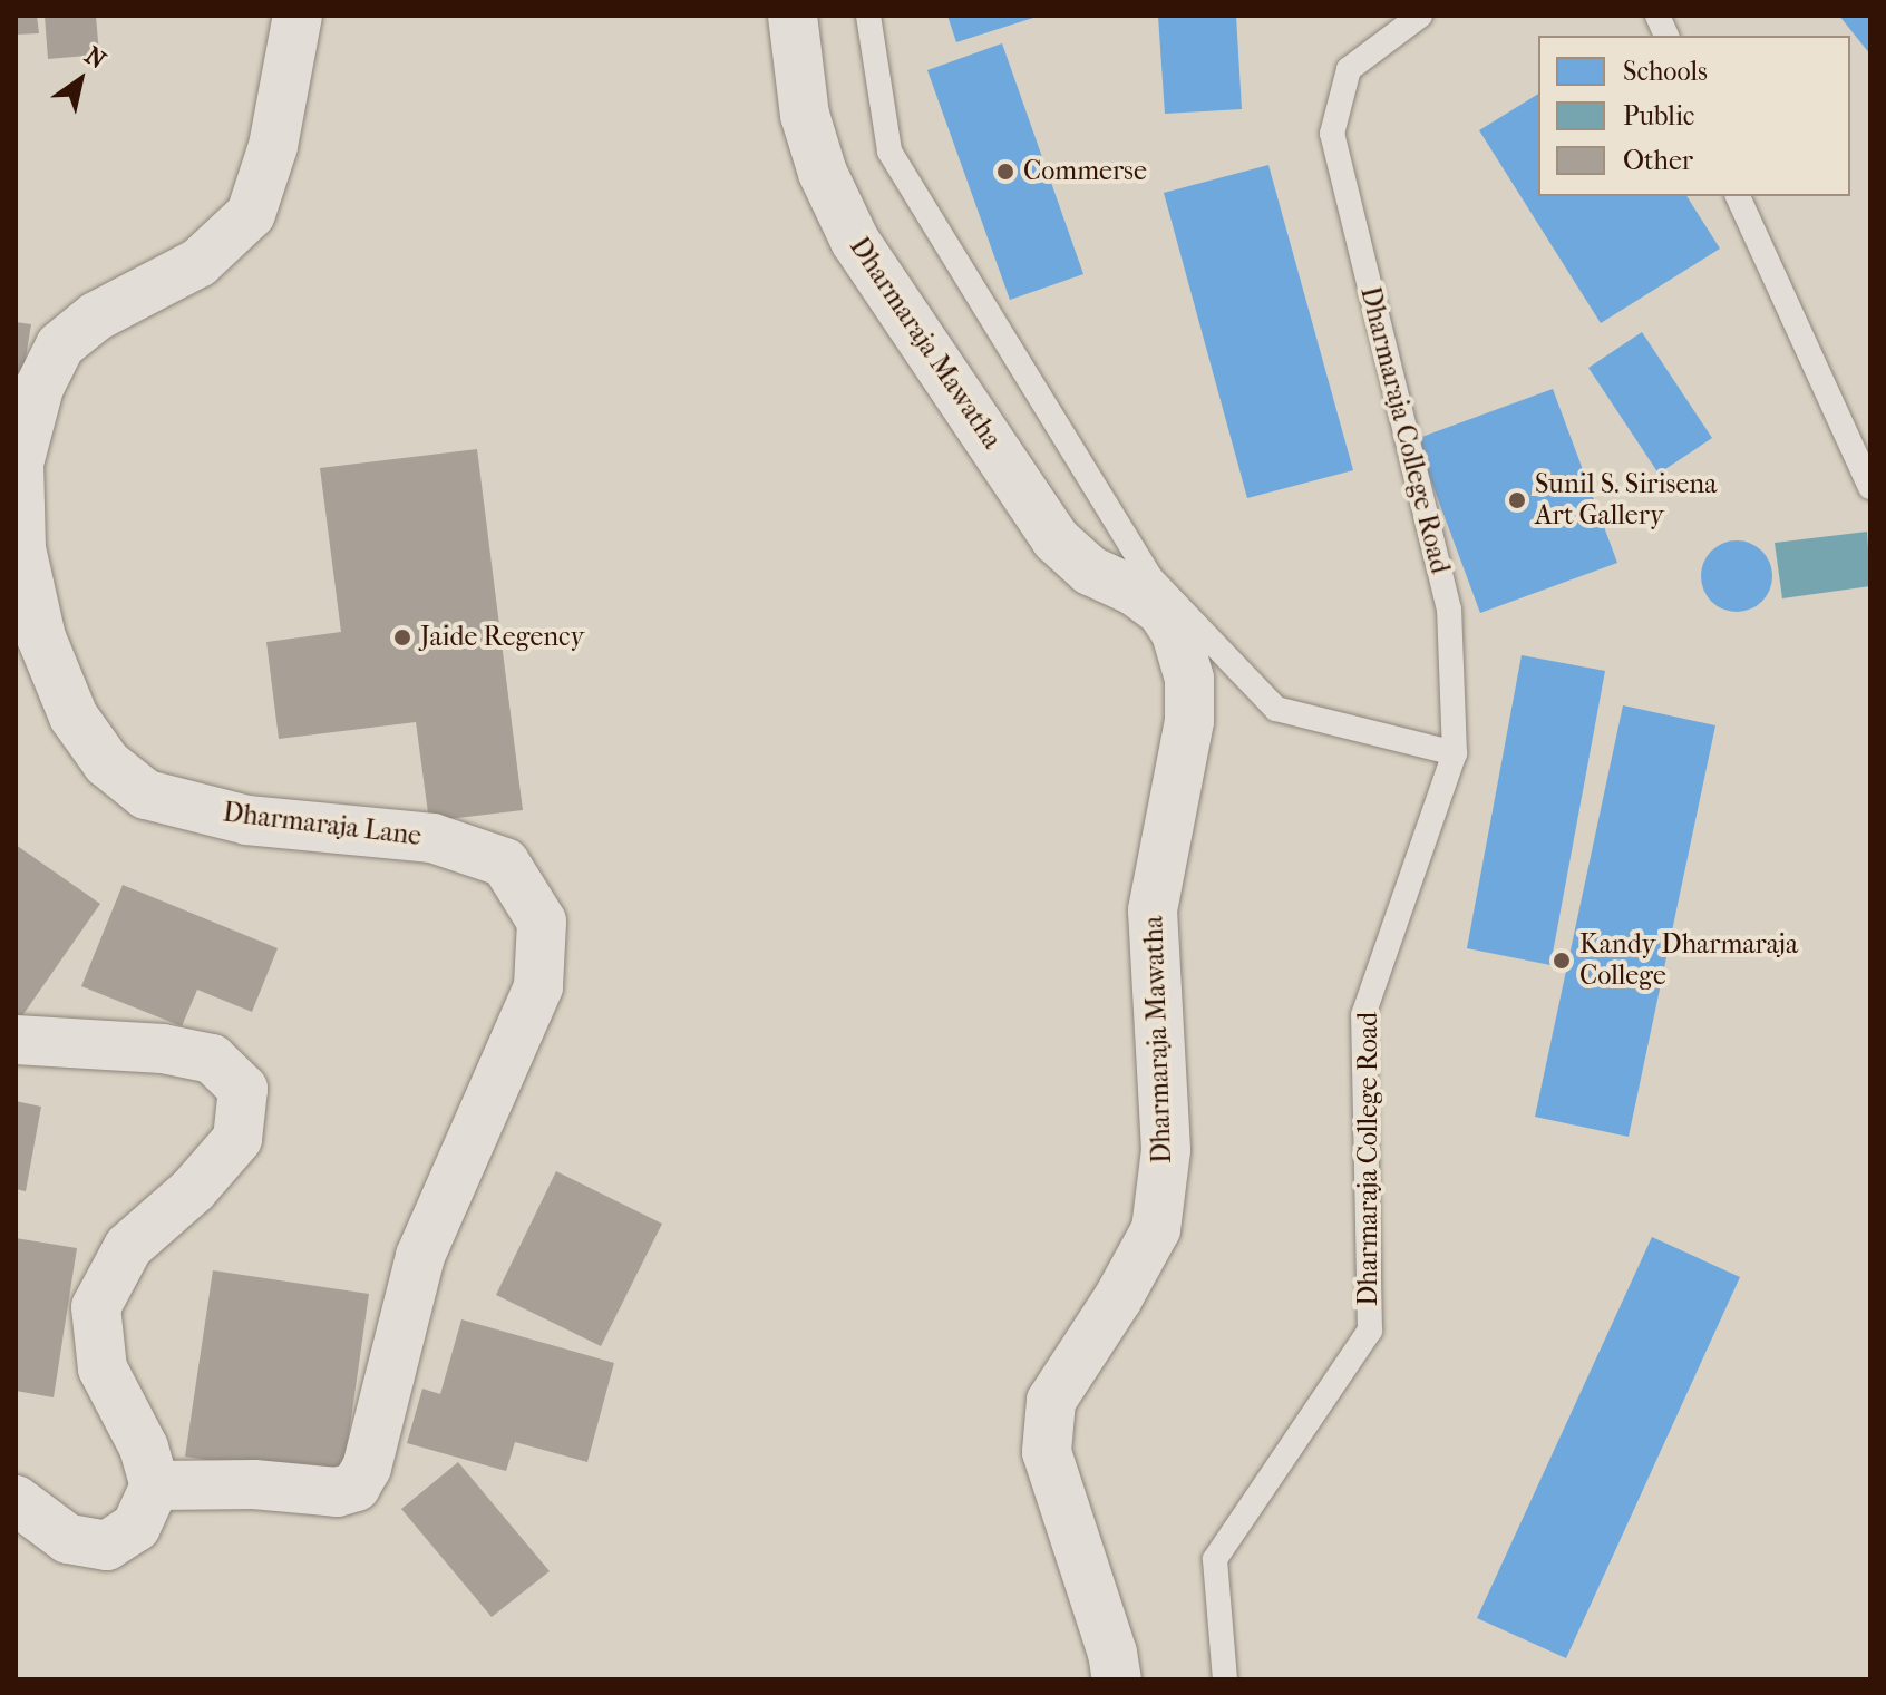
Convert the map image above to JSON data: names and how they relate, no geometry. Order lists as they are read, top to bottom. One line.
{"streets":{"street":["Dharmaraja Mawatha","Dharmaraja Lane"],"lane":["Dharmaraja College Road"]},"places":["Commerse","Sunil S. Sirisena Art Gallery","Jaide Regency","Kandy Dharmaraja College"],"legend":["Schools","Public","Other"],"north":"top right"}
